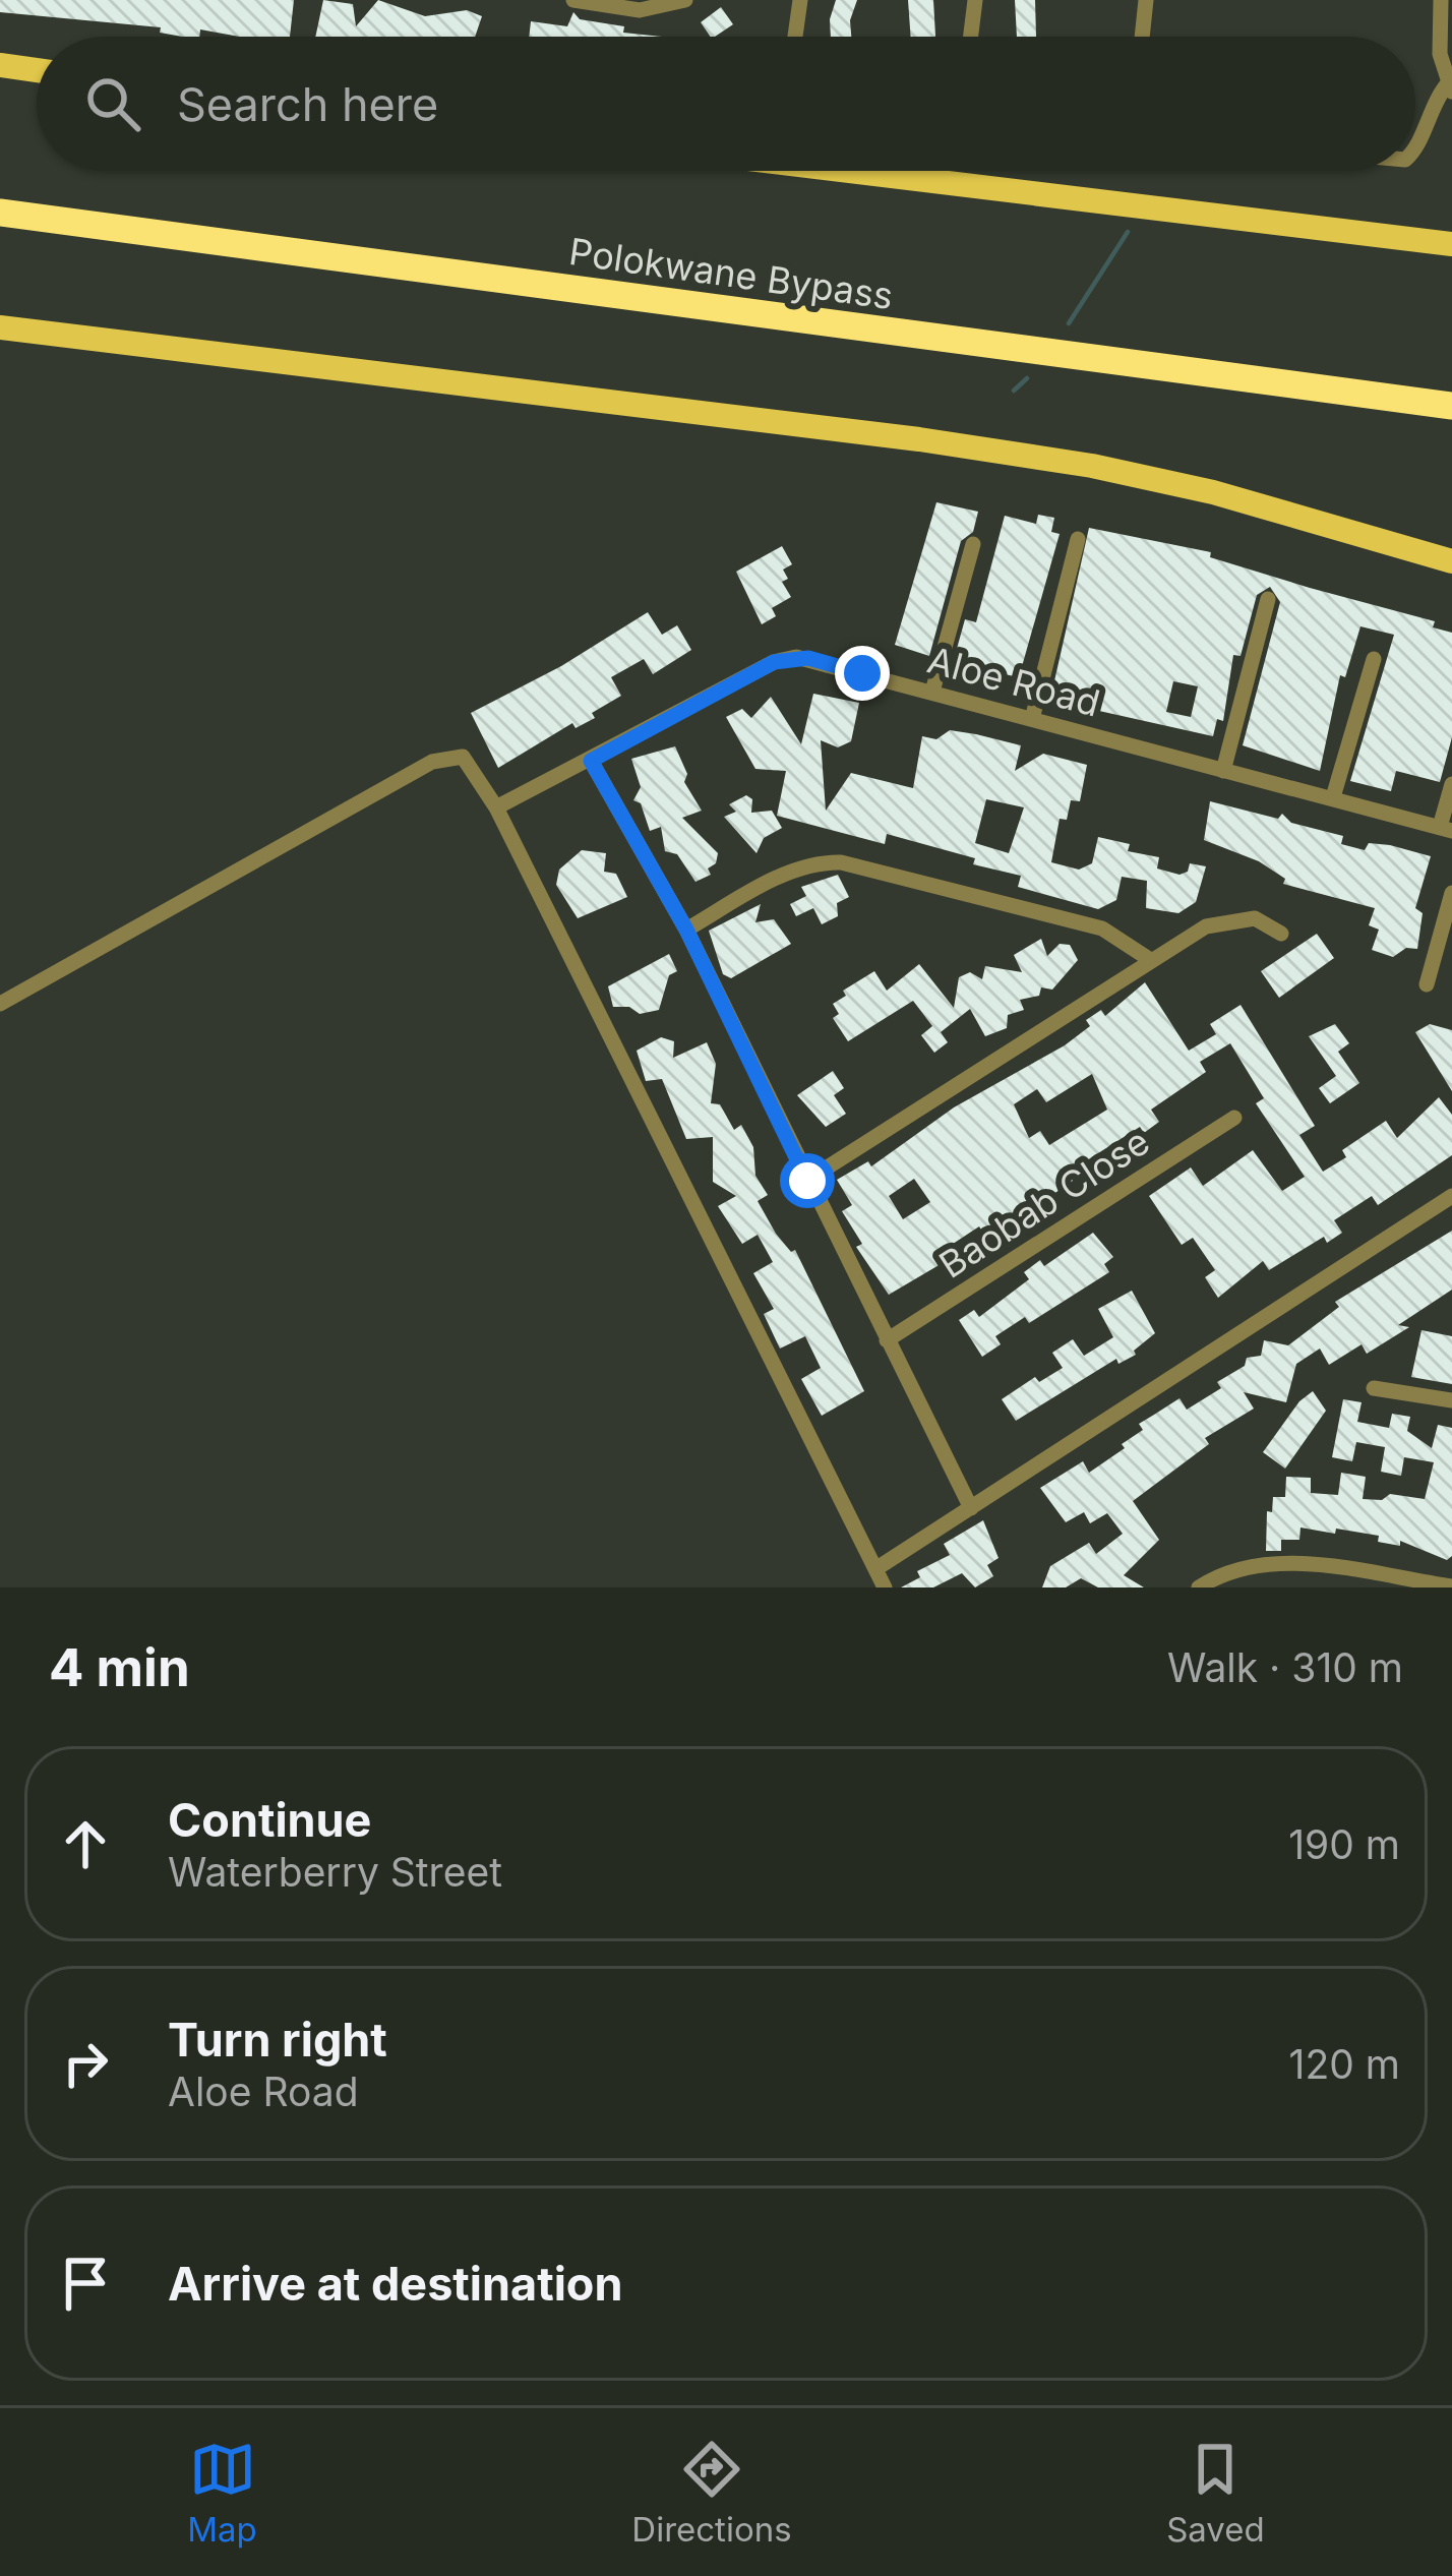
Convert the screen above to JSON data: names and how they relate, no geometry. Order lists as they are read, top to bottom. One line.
{"streets":{"highway":["Polokwane Bypass"],"street":["Aloe Road","Baobab Close"]},"page":{"search":"Search here","heading":["4 min","Walk · 310 m"],"list":[["Continue","Waterberry Street","190 m"],["Turn right","Aloe Road","120 m"],"Arrive at destination"],"nav":["Map","Directions","Saved"]}}
